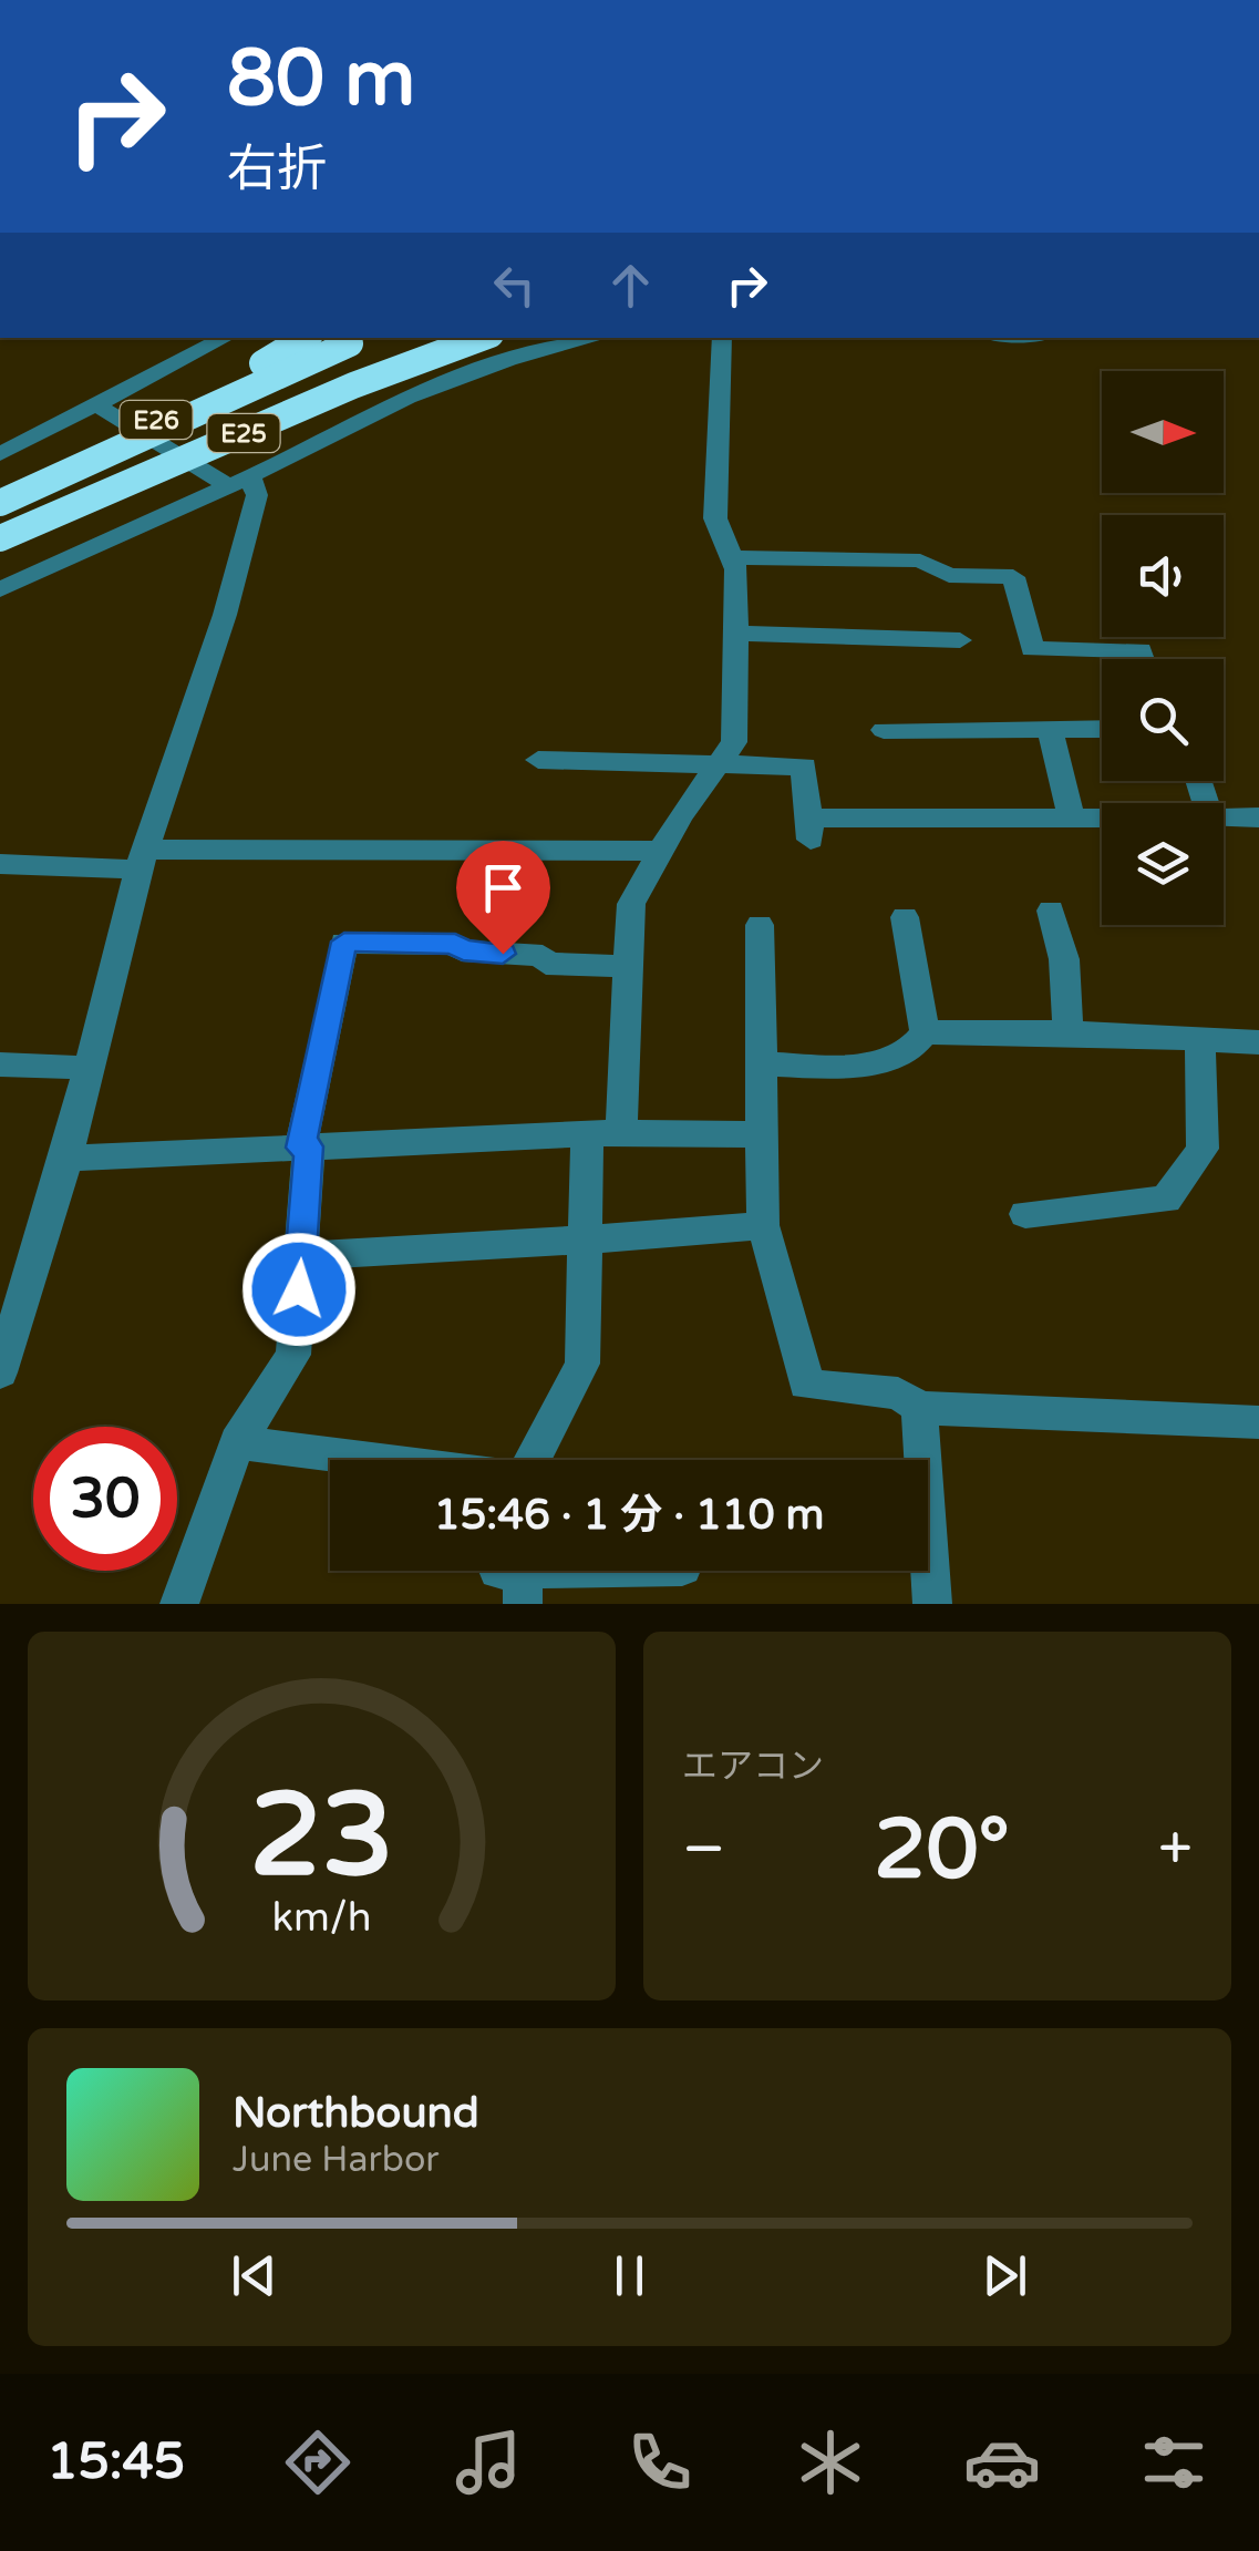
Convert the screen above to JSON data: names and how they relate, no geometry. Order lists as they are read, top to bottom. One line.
{"streets":{"highway":["E26","E25"]},"crossings":[["E26","E25"]],"north":"right","page":{"turn":["80 m","右折"],"limit":"30","trip":"15:46 · 1 分 · 110 m","tile":"エアコン","heat":["−","20°","+"],"song":["Northbound","June Harbor"],"tabs":"15:45","gauge":["23","km/h"]}}
